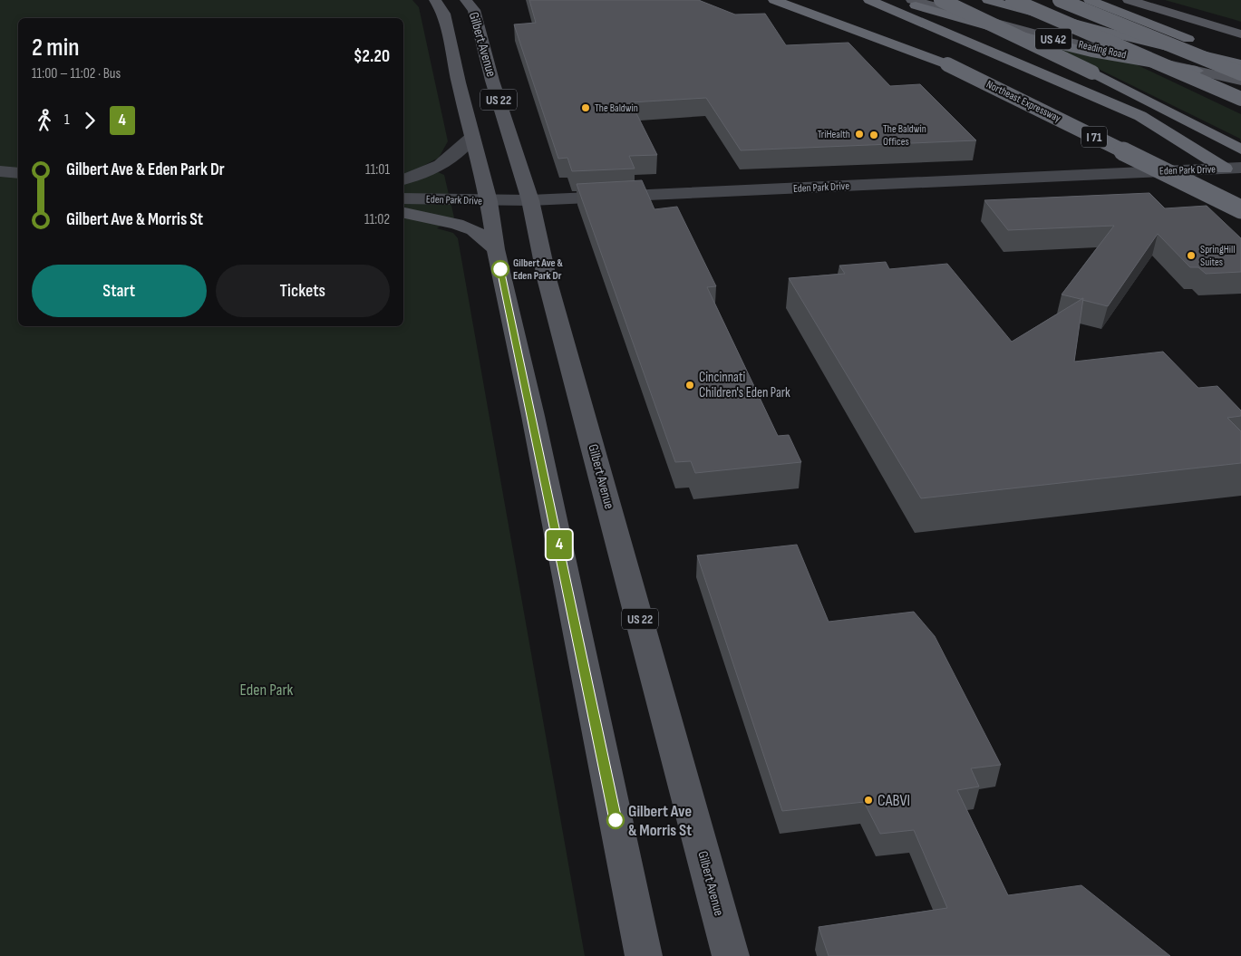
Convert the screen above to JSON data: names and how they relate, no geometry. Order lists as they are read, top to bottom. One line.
{"streets":{"highway":["Northeast Expressway","I 71"],"main road":["US 42","Gilbert Avenue","Reading Road","US 22"],"street":["Eden Park Drive"]},"crossings":[["Gilbert Avenue","Eden Park Drive"],["US 22","Eden Park Drive"]],"parks":["Eden Park"],"places":["The Baldwin","TriHealth","The Baldwin Offices","SpringHill Suites","Gilbert Ave & Eden Park Dr","Cincinnati Children's Eden Park","CABVI","Gilbert Ave & Morris St"],"lines":["bus line 4"],"page":{"on_map":"4","heading":["2 min","11:00 – 11:02 · Bus","$2.20"],"legs":["1","4"],"list":[{"name":"Gilbert Ave & Eden Park Dr","value":"11:01"},{"name":"Gilbert Ave & Morris St","value":"11:02"}],"buttons":["Start","Tickets"]}}
